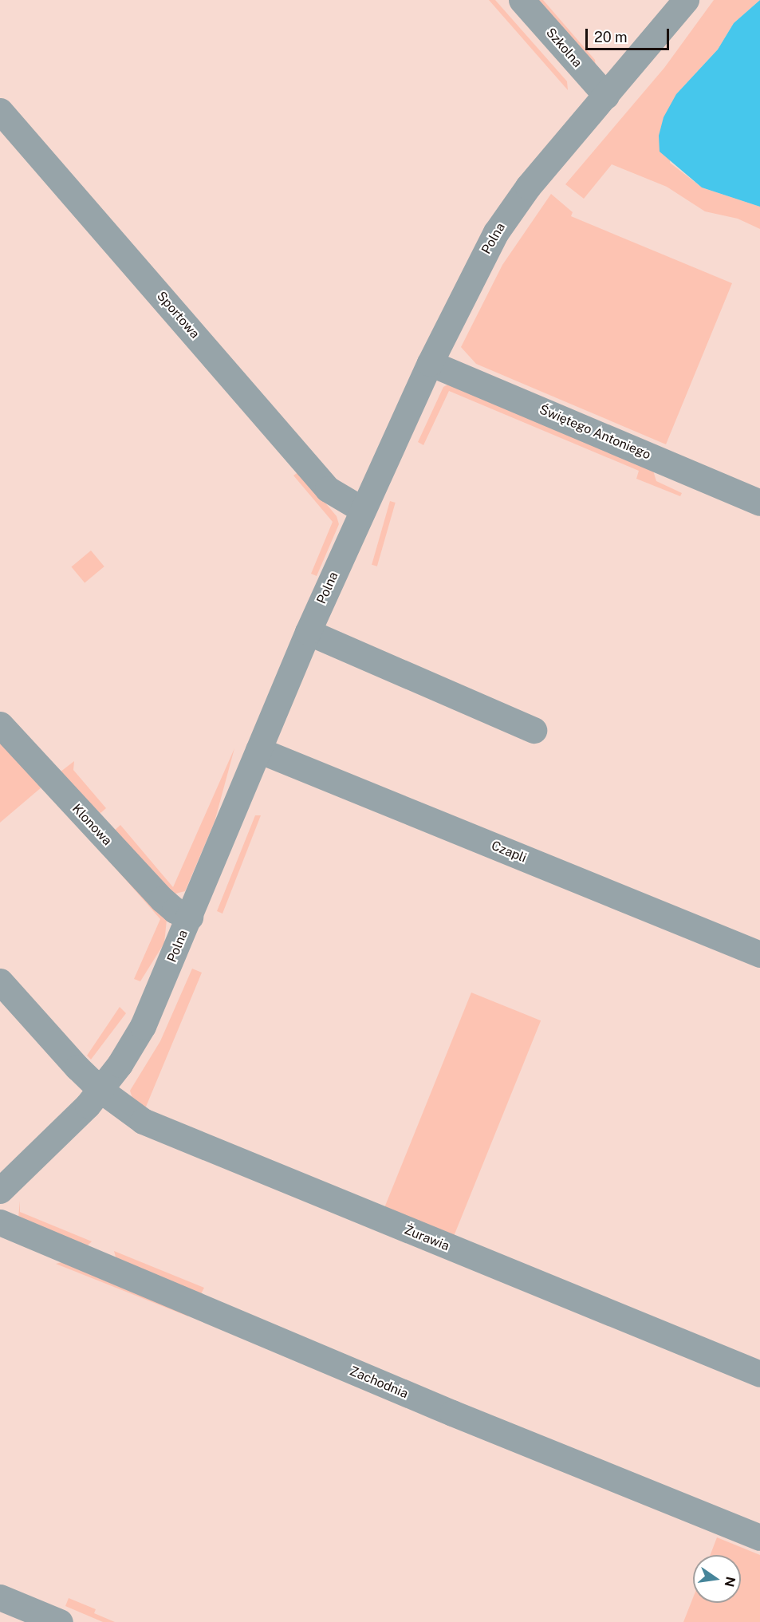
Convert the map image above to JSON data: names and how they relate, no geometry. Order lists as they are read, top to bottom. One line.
{"streets":{"street":["Szkolna","Polna","Sportowa","Świętego Antoniego","Klonowa","Czapli","Żurawia","Zachodnia"]},"crossings":[["Szkolna","Polna"],["Polna","Sportowa"],["Polna","Świętego Antoniego"],["Polna","Klonowa"],["Polna","Czapli"],["Polna","Żurawia"]],"scale_bar":"20 m","north":"right"}
